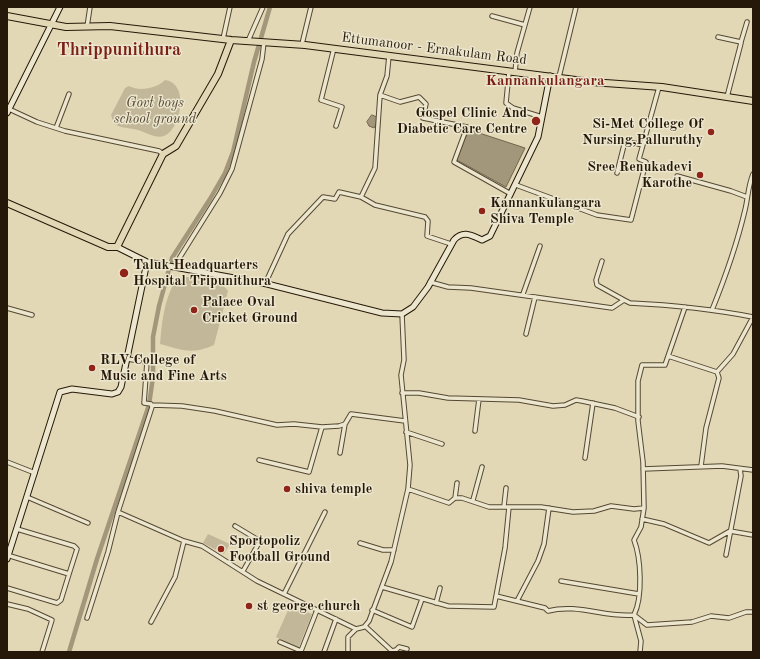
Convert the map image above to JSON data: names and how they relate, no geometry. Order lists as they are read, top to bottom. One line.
{"streets":{"main road":["Ettumanoor - Ernakulam Road"]},"districts":["Thrippunithura","Kannankulangara"],"parks":["Govt boys school ground"],"places":["Gospel Clinic And Diabetic Care Centre","Si-Met College Of Nursing,Palluruthy","Sree Renukadevi Karothe","Kannankulangara Shiva Temple","Taluk Headquarters Hospital Tripunithura","Palace Oval Cricket Ground","RLV College of Music and Fine Arts","shiva temple","Sportopoliz Football Ground","st george church"]}
